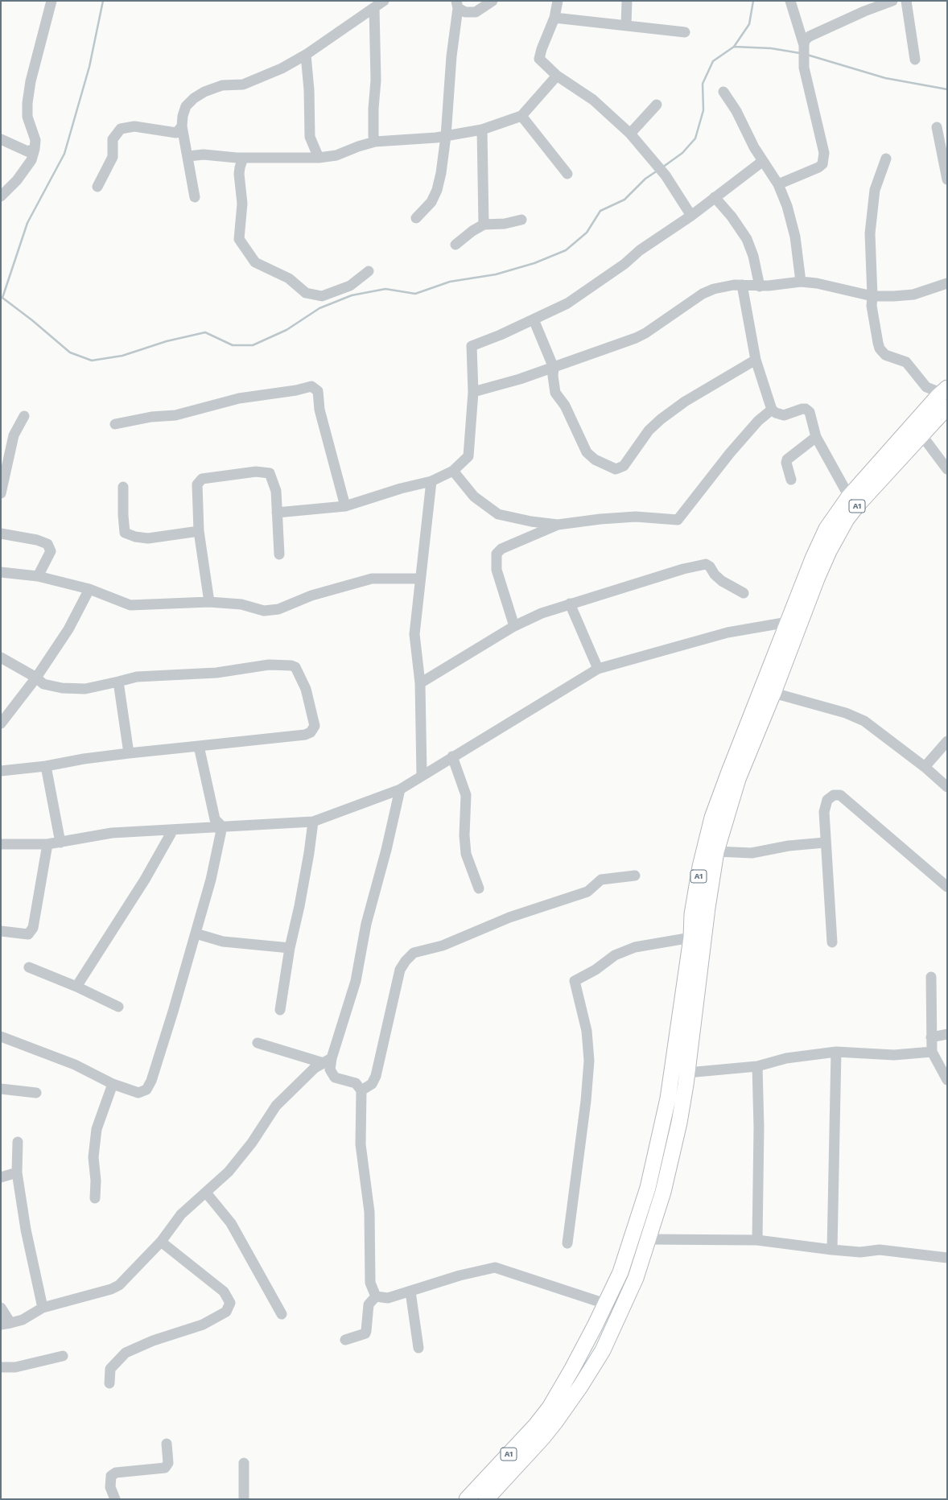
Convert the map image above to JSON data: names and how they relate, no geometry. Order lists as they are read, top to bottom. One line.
{"streets":{"highway":["A1"]}}
